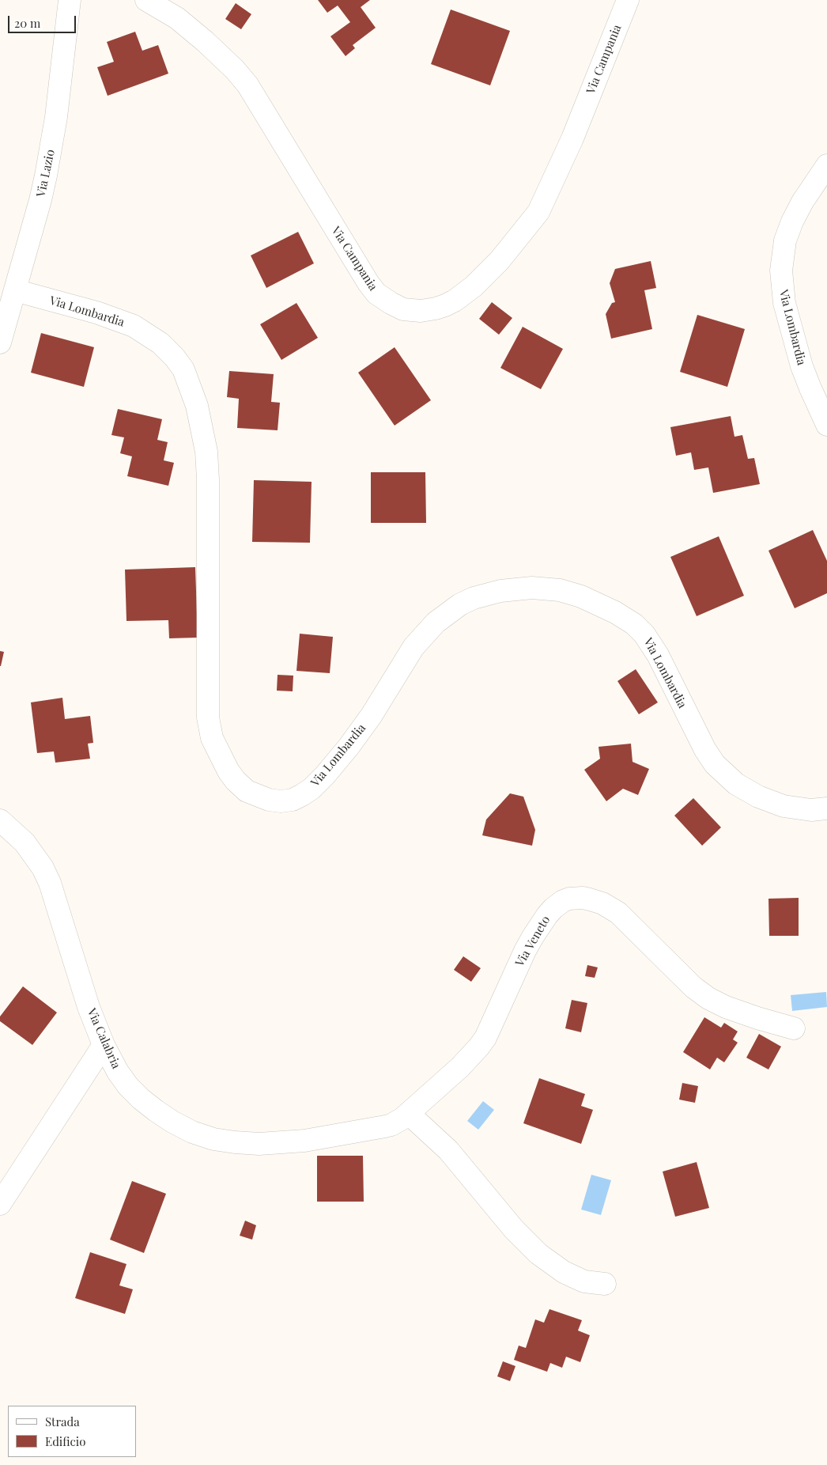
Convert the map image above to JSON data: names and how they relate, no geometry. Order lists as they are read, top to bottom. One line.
{"streets":{"street":["Via Campania","Via Lazio","Via Lombardia","Via Veneto","Via Calabria"]},"crossings":[["Via Lazio","Via Lombardia"],["Via Veneto","Via Calabria"]],"legend":["Strada","Edificio"],"scale_bar":"20 m"}
